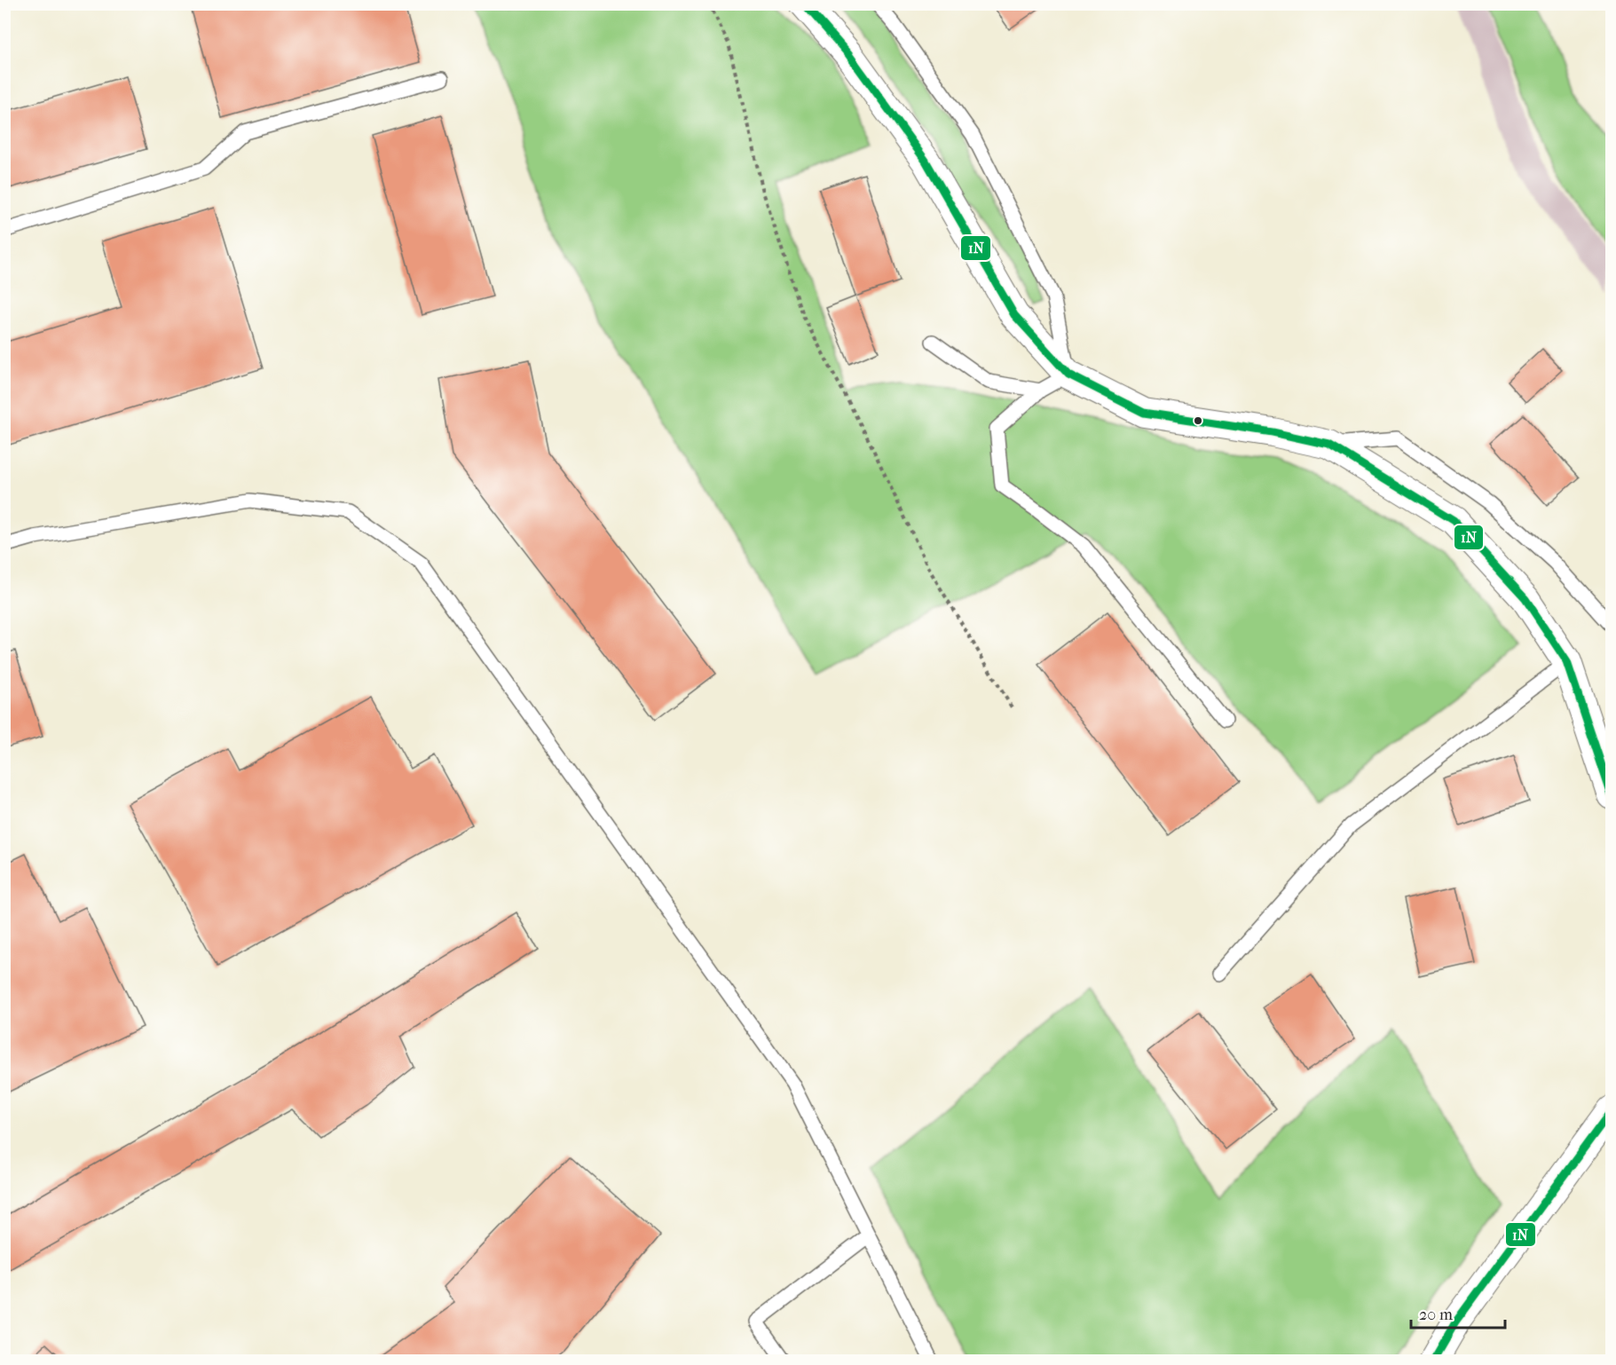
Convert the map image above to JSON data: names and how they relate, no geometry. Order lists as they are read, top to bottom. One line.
{"lines":["transit line 1N"],"scale_bar":"20 m"}
